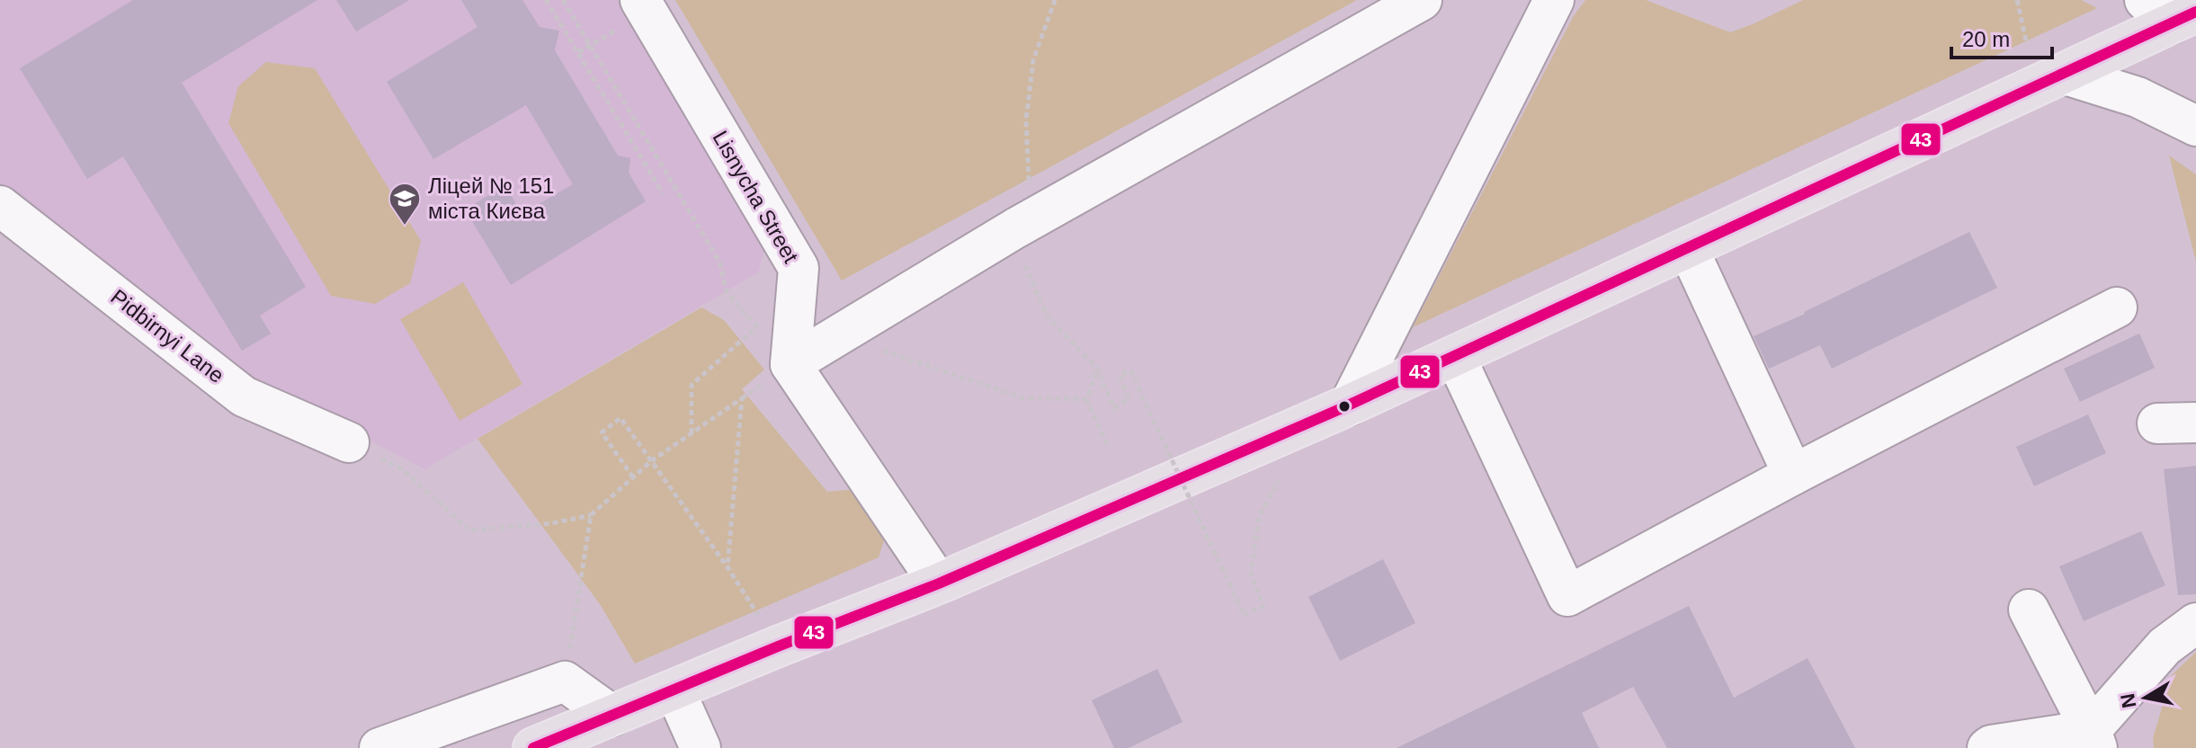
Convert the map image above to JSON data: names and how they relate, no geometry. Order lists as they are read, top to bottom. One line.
{"streets":{"street":["Lisnycha Street","Pidbirnyi Lane"]},"places":{"school or university":["Ліцей № 151 міста Києва"]},"lines":["transit line 43"],"scale_bar":"20 m","north":"left"}
